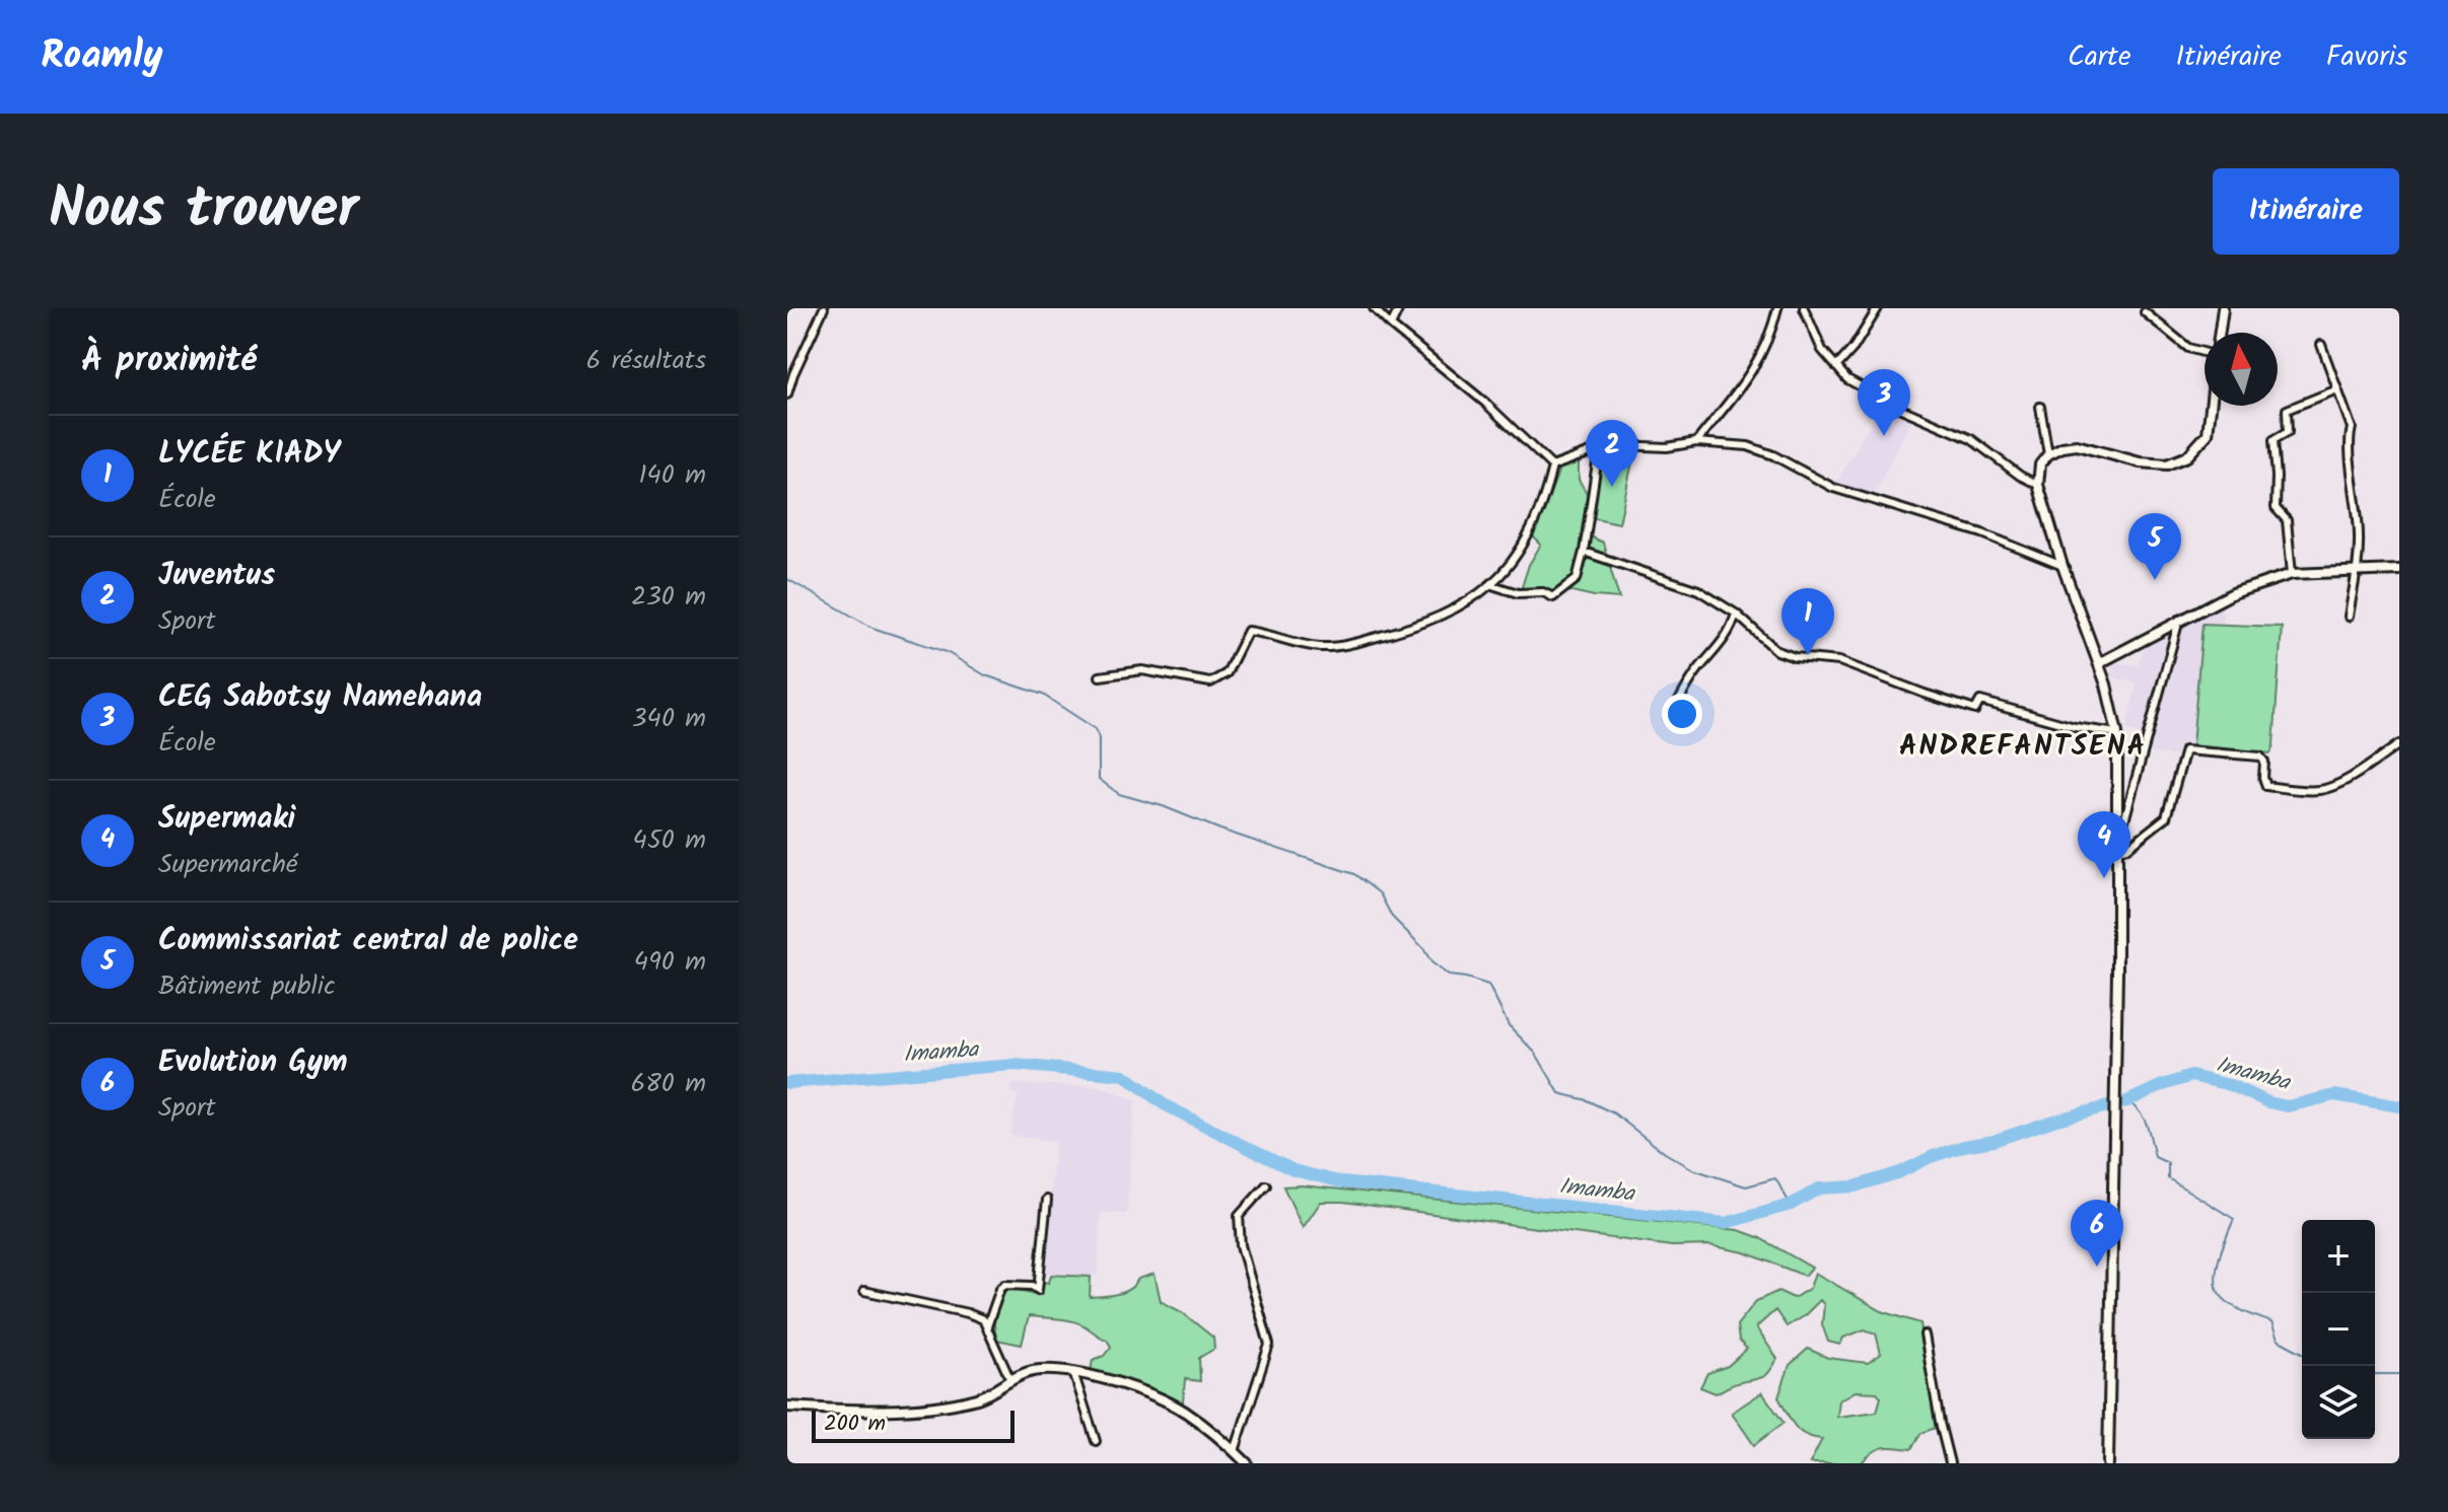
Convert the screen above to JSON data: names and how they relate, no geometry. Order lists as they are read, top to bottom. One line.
{"districts":["ANDREFANTSENA"],"water":["Imamba"],"scale_bar":"200 m","north":"top","page":{"header":"Roamly","nav":["Carte","Itinéraire","Favoris"],"title":"Nous trouver","buttons":"Itinéraire","heading":["À proximité","6 résultats"],"pins":["3","2","5","1","4","6"],"list":[{"mark":"1","name":"LYCÉE KIADY","note":"École","value":"140 m"},{"mark":"2","name":"Juventus","note":"Sport","value":"230 m"},{"mark":"3","name":"CEG Sabotsy Namehana","note":"École","value":"340 m"},{"mark":"4","name":"Supermaki","note":"Supermarché","value":"450 m"},{"mark":"5","name":"Commissariat central de police","note":"Bâtiment public","value":"490 m"},{"mark":"6","name":"Evolution Gym","note":"Sport","value":"680 m"}],"map_buttons":["+","−"],"scale":"200 m"}}
